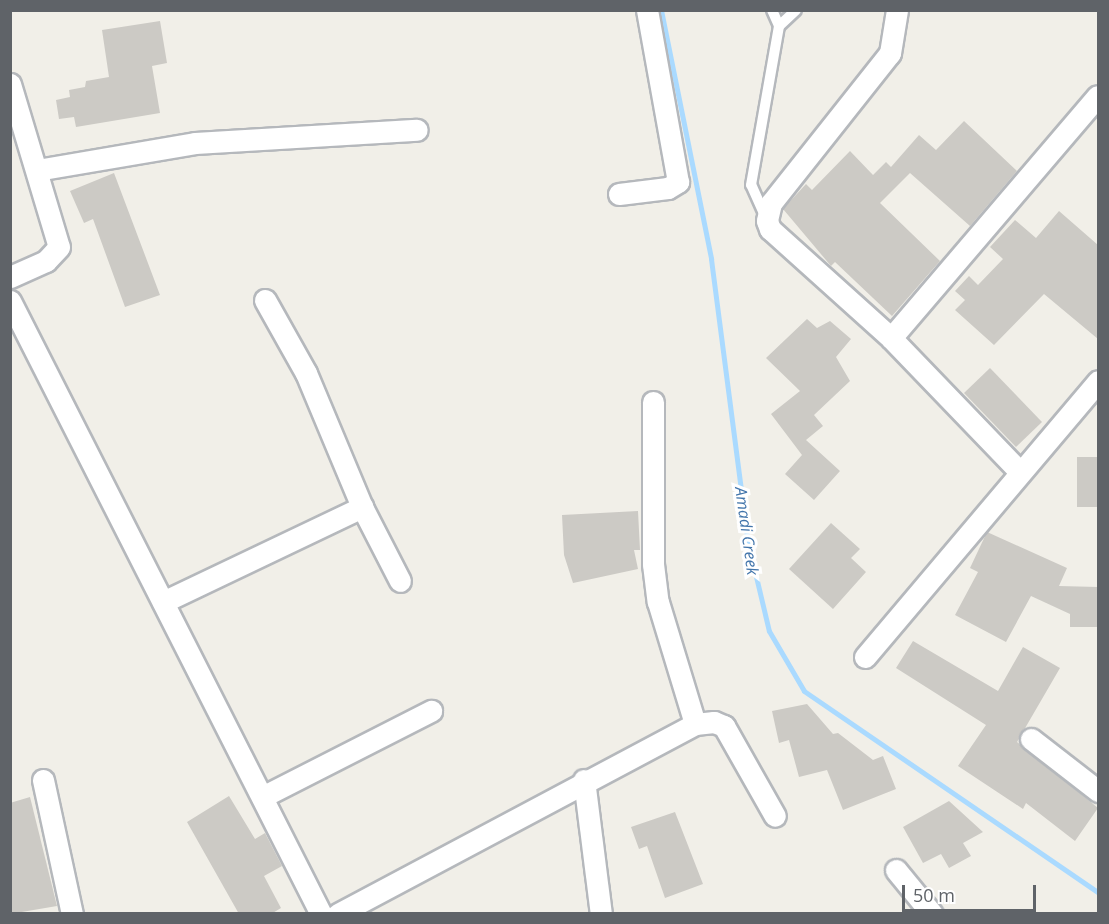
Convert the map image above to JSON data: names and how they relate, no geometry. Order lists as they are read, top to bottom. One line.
{"water":["Amadi Creek"],"scale_bar":"50 m"}
